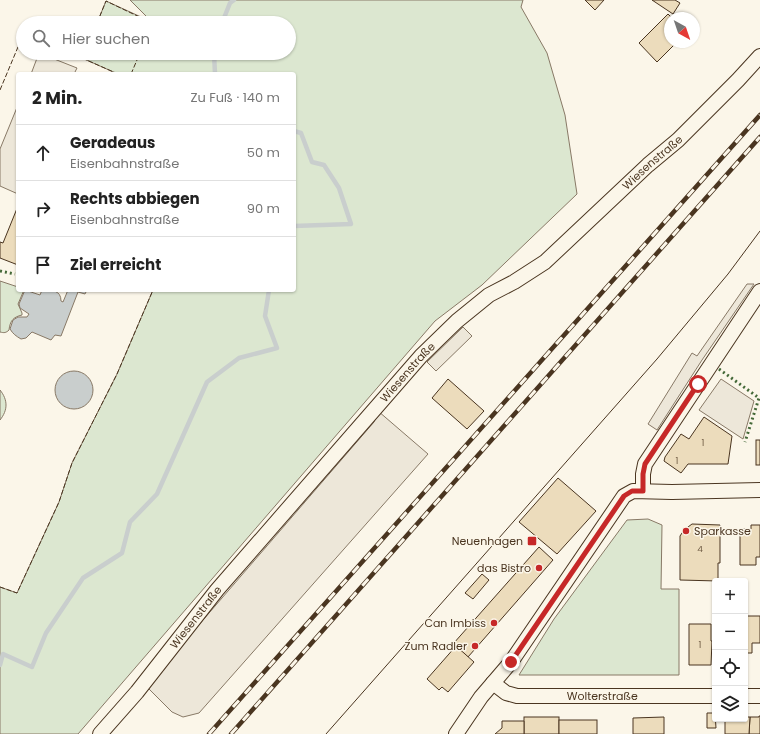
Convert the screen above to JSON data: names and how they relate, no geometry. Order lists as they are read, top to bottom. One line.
{"streets":{"street":["Wiesenstraße","Wolterstraße"]},"places":{"other":["Sparkasse","das Bistro","Can Imbiss","Zum Radler"],"transit":["Neuenhagen"]},"house_numbers":["1","1","4","1"],"north":"bottom right","page":{"search":"Hier suchen","heading":["2 Min.","Zu Fuß · 140 m"],"list":[["Geradeaus","Eisenbahnstraße","50 m"],["Rechts abbiegen","Eisenbahnstraße","90 m"],"Ziel erreicht"],"map_buttons":["+","−"]}}
